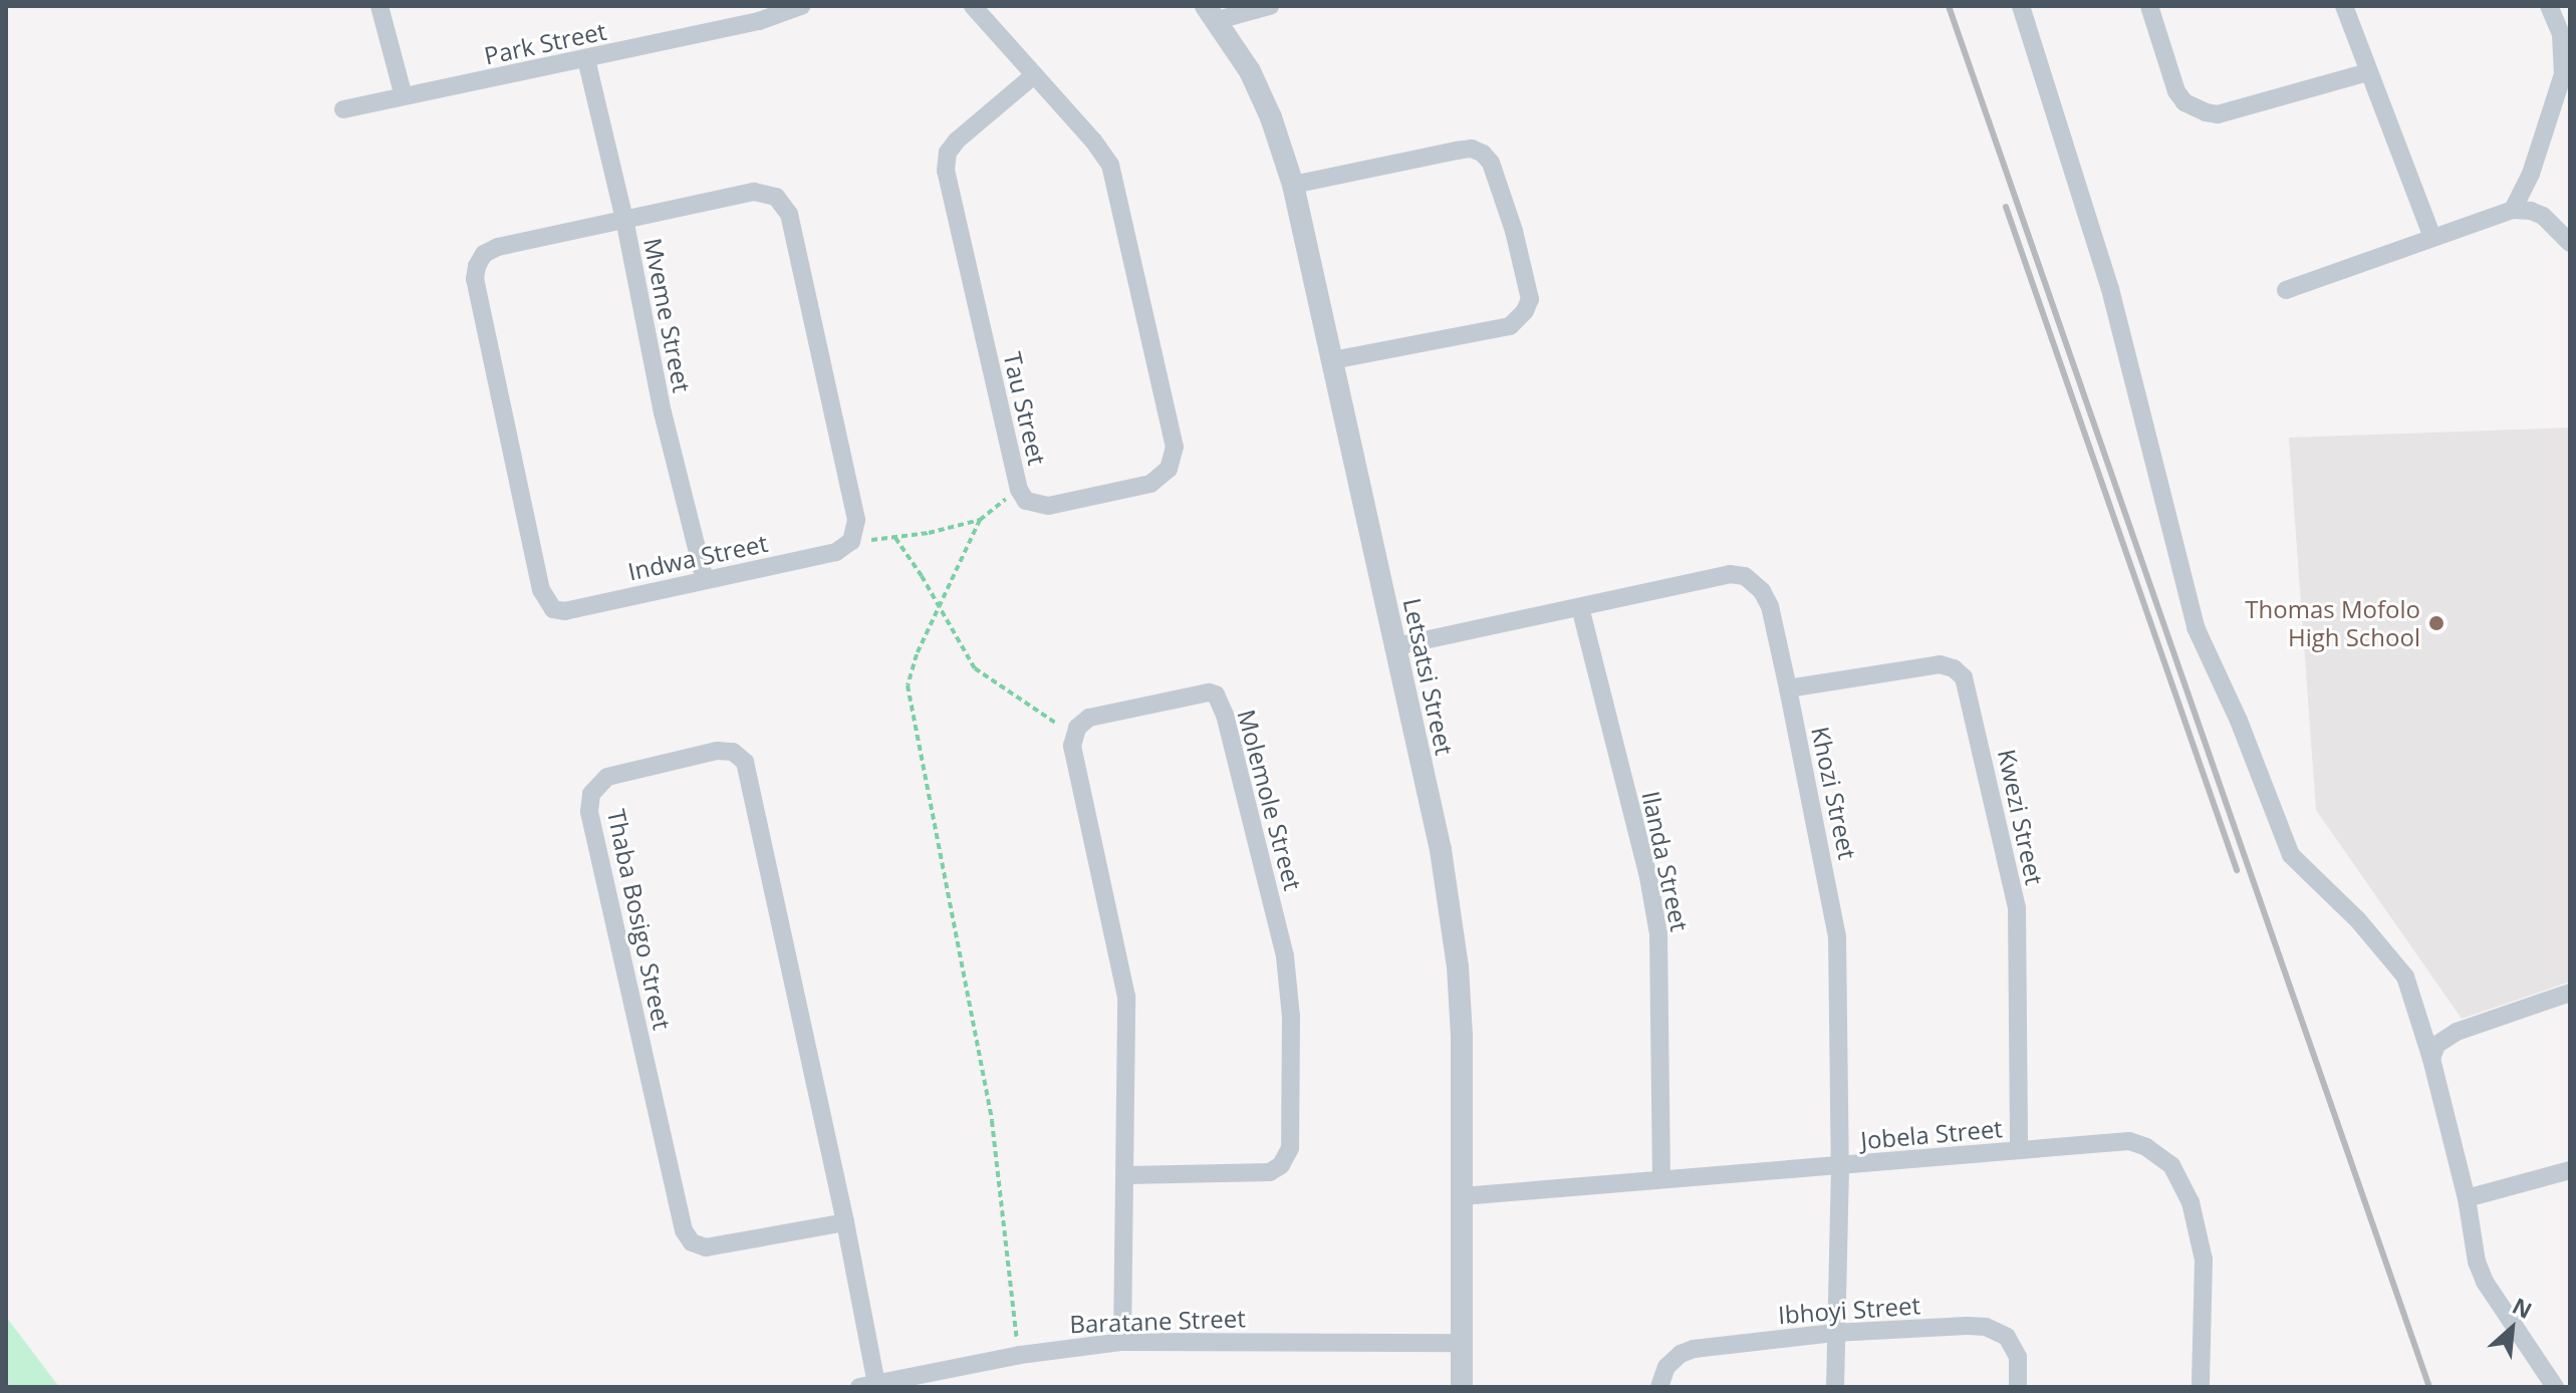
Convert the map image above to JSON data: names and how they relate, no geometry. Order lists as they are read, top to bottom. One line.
{"streets":{"street":["Park Street","Mveme Street","Tau Street","Indwa Street","Letsatsi Street","Khozi Street","Molemole Street","Kwezi Street","Ilanda Street","Thaba Bosigo Street","Jobela Street","Ibhoyi Street","Baratane Street"]},"crossings":[["Park Street","Mveme Street"],["Mveme Street","Indwa Street"],["Letsatsi Street","Khozi Street"],["Letsatsi Street","Jobela Street"],["Letsatsi Street","Baratane Street"],["Khozi Street","Kwezi Street"],["Khozi Street","Ilanda Street"],["Khozi Street","Jobela Street"],["Khozi Street","Ibhoyi Street"],["Kwezi Street","Jobela Street"],["Ilanda Street","Jobela Street"],["Thaba Bosigo Street","Baratane Street"]],"places":["Thomas Mofolo High School"],"north":"top right"}
